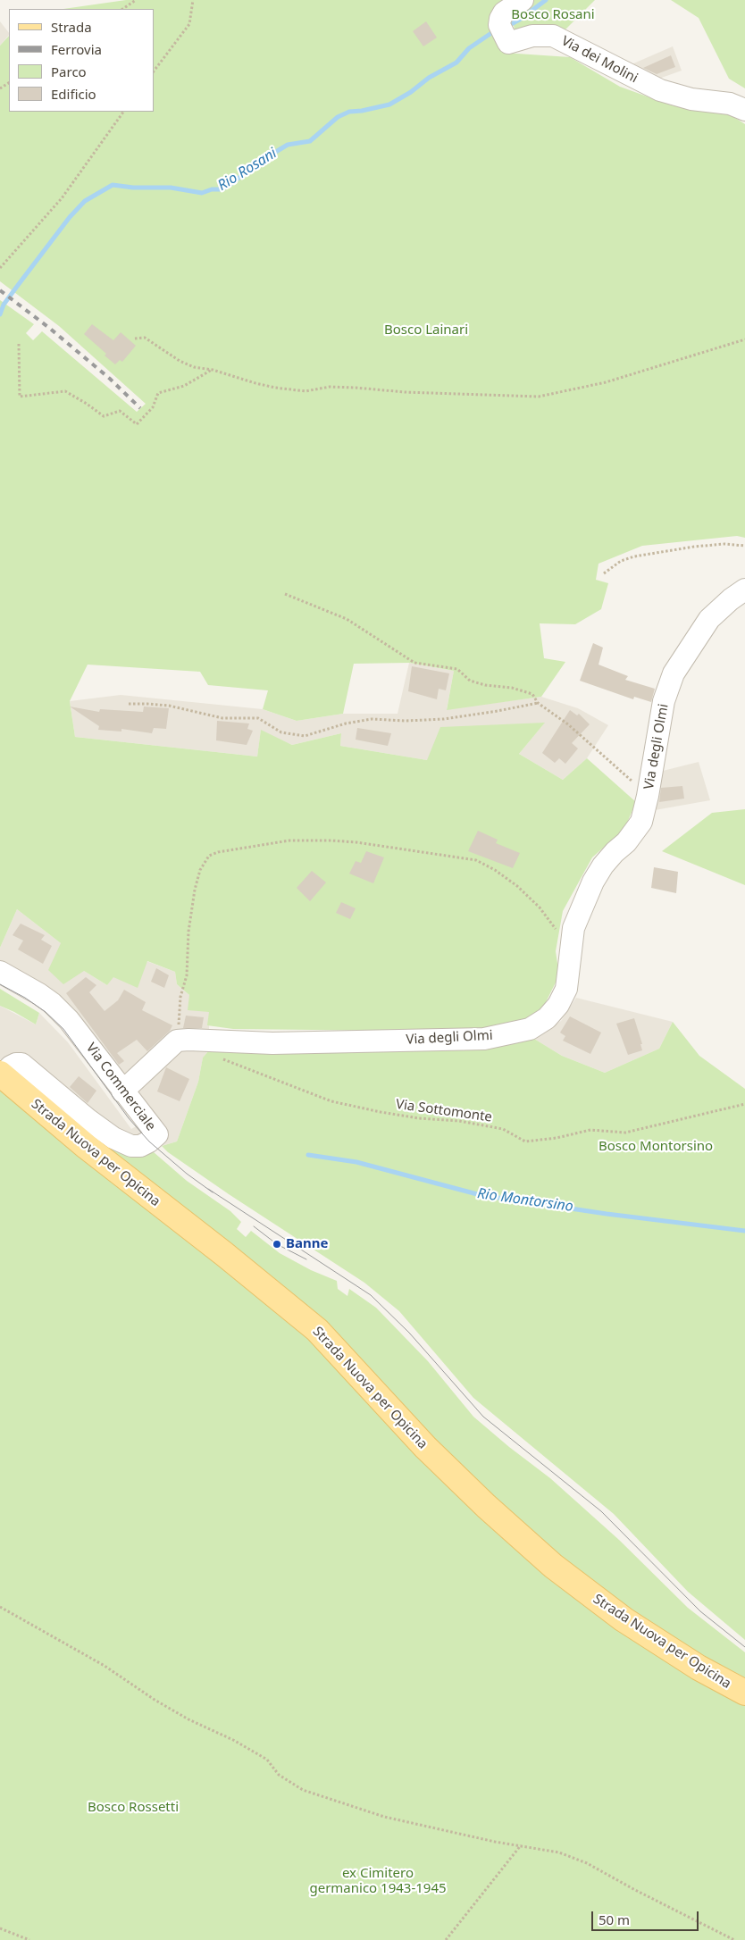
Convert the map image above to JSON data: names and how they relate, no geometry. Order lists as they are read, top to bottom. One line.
{"streets":{"main road":["Strada Nuova per Opicina"],"street":["Via dei Molini","Via degli Olmi","Via Commerciale"],"path":["Via Sottomonte"]},"crossings":[["Via Commerciale","Strada Nuova per Opicina"]],"water":["Rio Rosani","Rio Montorsino"],"parks":["Bosco Rosani","Bosco Lainari","Bosco Montorsino","Bosco Rossetti","ex Cimitero germanico 1943-1945"],"places":["Banne"],"legend":["Strada","Ferrovia","Parco","Edificio"],"scale_bar":"50 m"}
